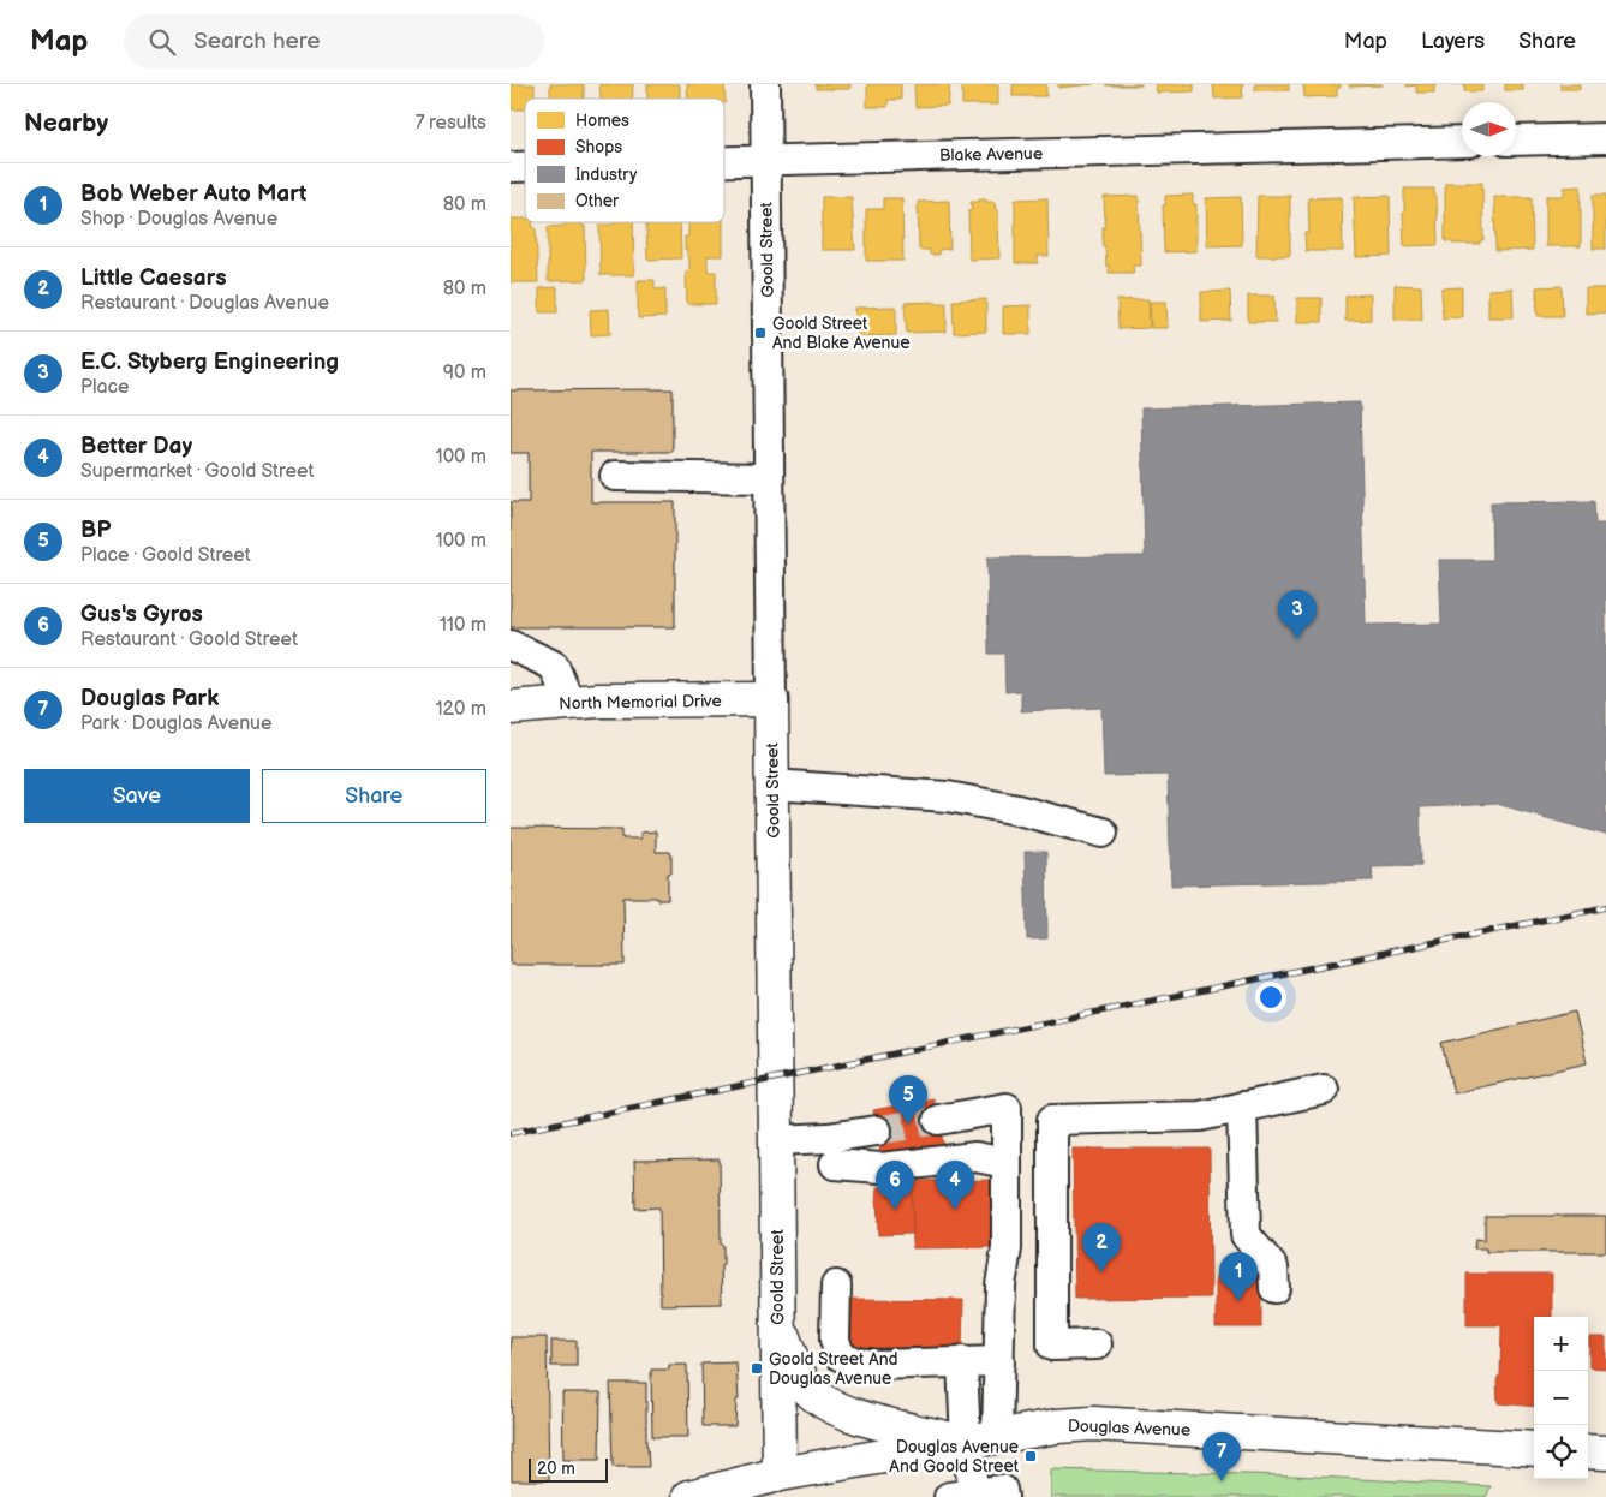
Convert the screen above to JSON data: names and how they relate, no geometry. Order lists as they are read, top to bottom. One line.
{"streets":{"main road":["Goold Street","North Memorial Drive","Douglas Avenue"],"street":["Blake Avenue"]},"crossings":[["Blake Avenue","Goold Street"],["Goold Street","North Memorial Drive"],["Goold Street","Douglas Avenue"]],"places":{"transit":["Goold Street And Blake Avenue","Goold Street And Douglas Avenue","Douglas Avenue And Goold Street"]},"legend":["Homes","Shops","Industry","Other"],"scale_bar":"20 m","north":"right","page":{"header":"Map","search":"Search here","nav":["Map","Layers","Share"],"heading":["Nearby","7 results"],"list":[{"mark":"1","name":"Bob Weber Auto Mart","note":"Shop · Douglas Avenue","value":"80 m"},{"mark":"2","name":"Little Caesars","note":"Restaurant · Douglas Avenue","value":"80 m"},{"mark":"3","name":"E.C. Styberg Engineering","note":"Place","value":"90 m"},{"mark":"4","name":"Better Day","note":"Supermarket · Goold Street","value":"100 m"},{"mark":"5","name":"BP","note":"Place · Goold Street","value":"100 m"},{"mark":"6","name":"Gus's Gyros","note":"Restaurant · Goold Street","value":"110 m"},{"mark":"7","name":"Douglas Park","note":"Park · Douglas Avenue","value":"120 m"}],"pins":["3","5","4","6","2","1","7"],"buttons":["Save","Share"],"map_buttons":["+","−"],"scale":"20 m"}}
